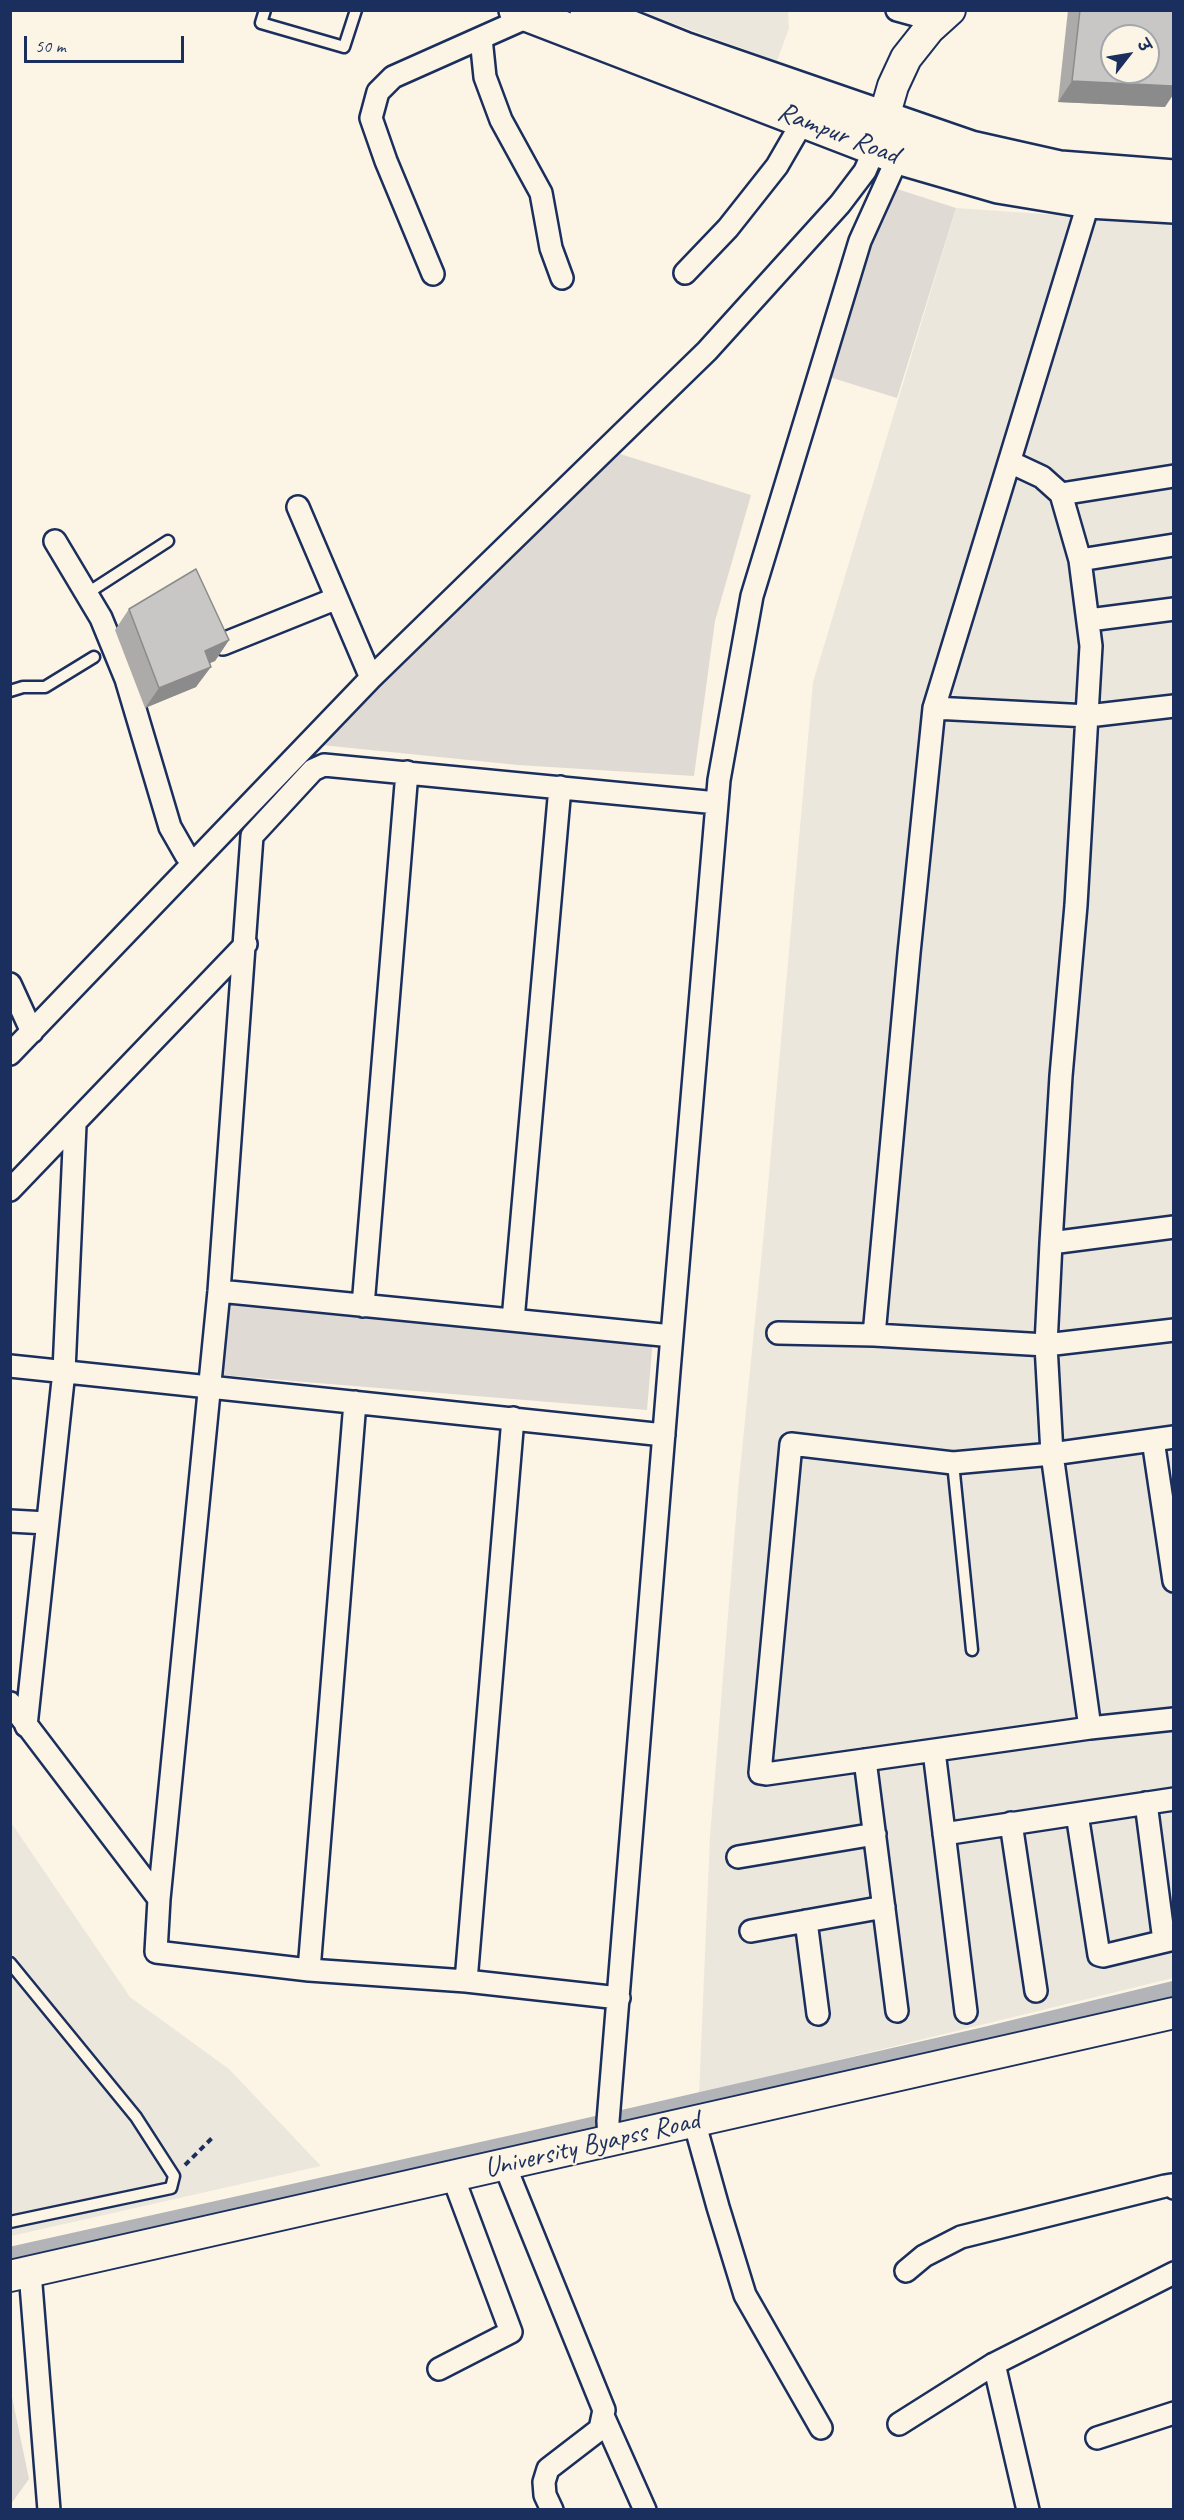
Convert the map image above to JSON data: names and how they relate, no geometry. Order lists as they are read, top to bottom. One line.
{"streets":{"main road":["Rampur Road","University Byapss Road"]},"scale_bar":"50 m","north":"top right"}
